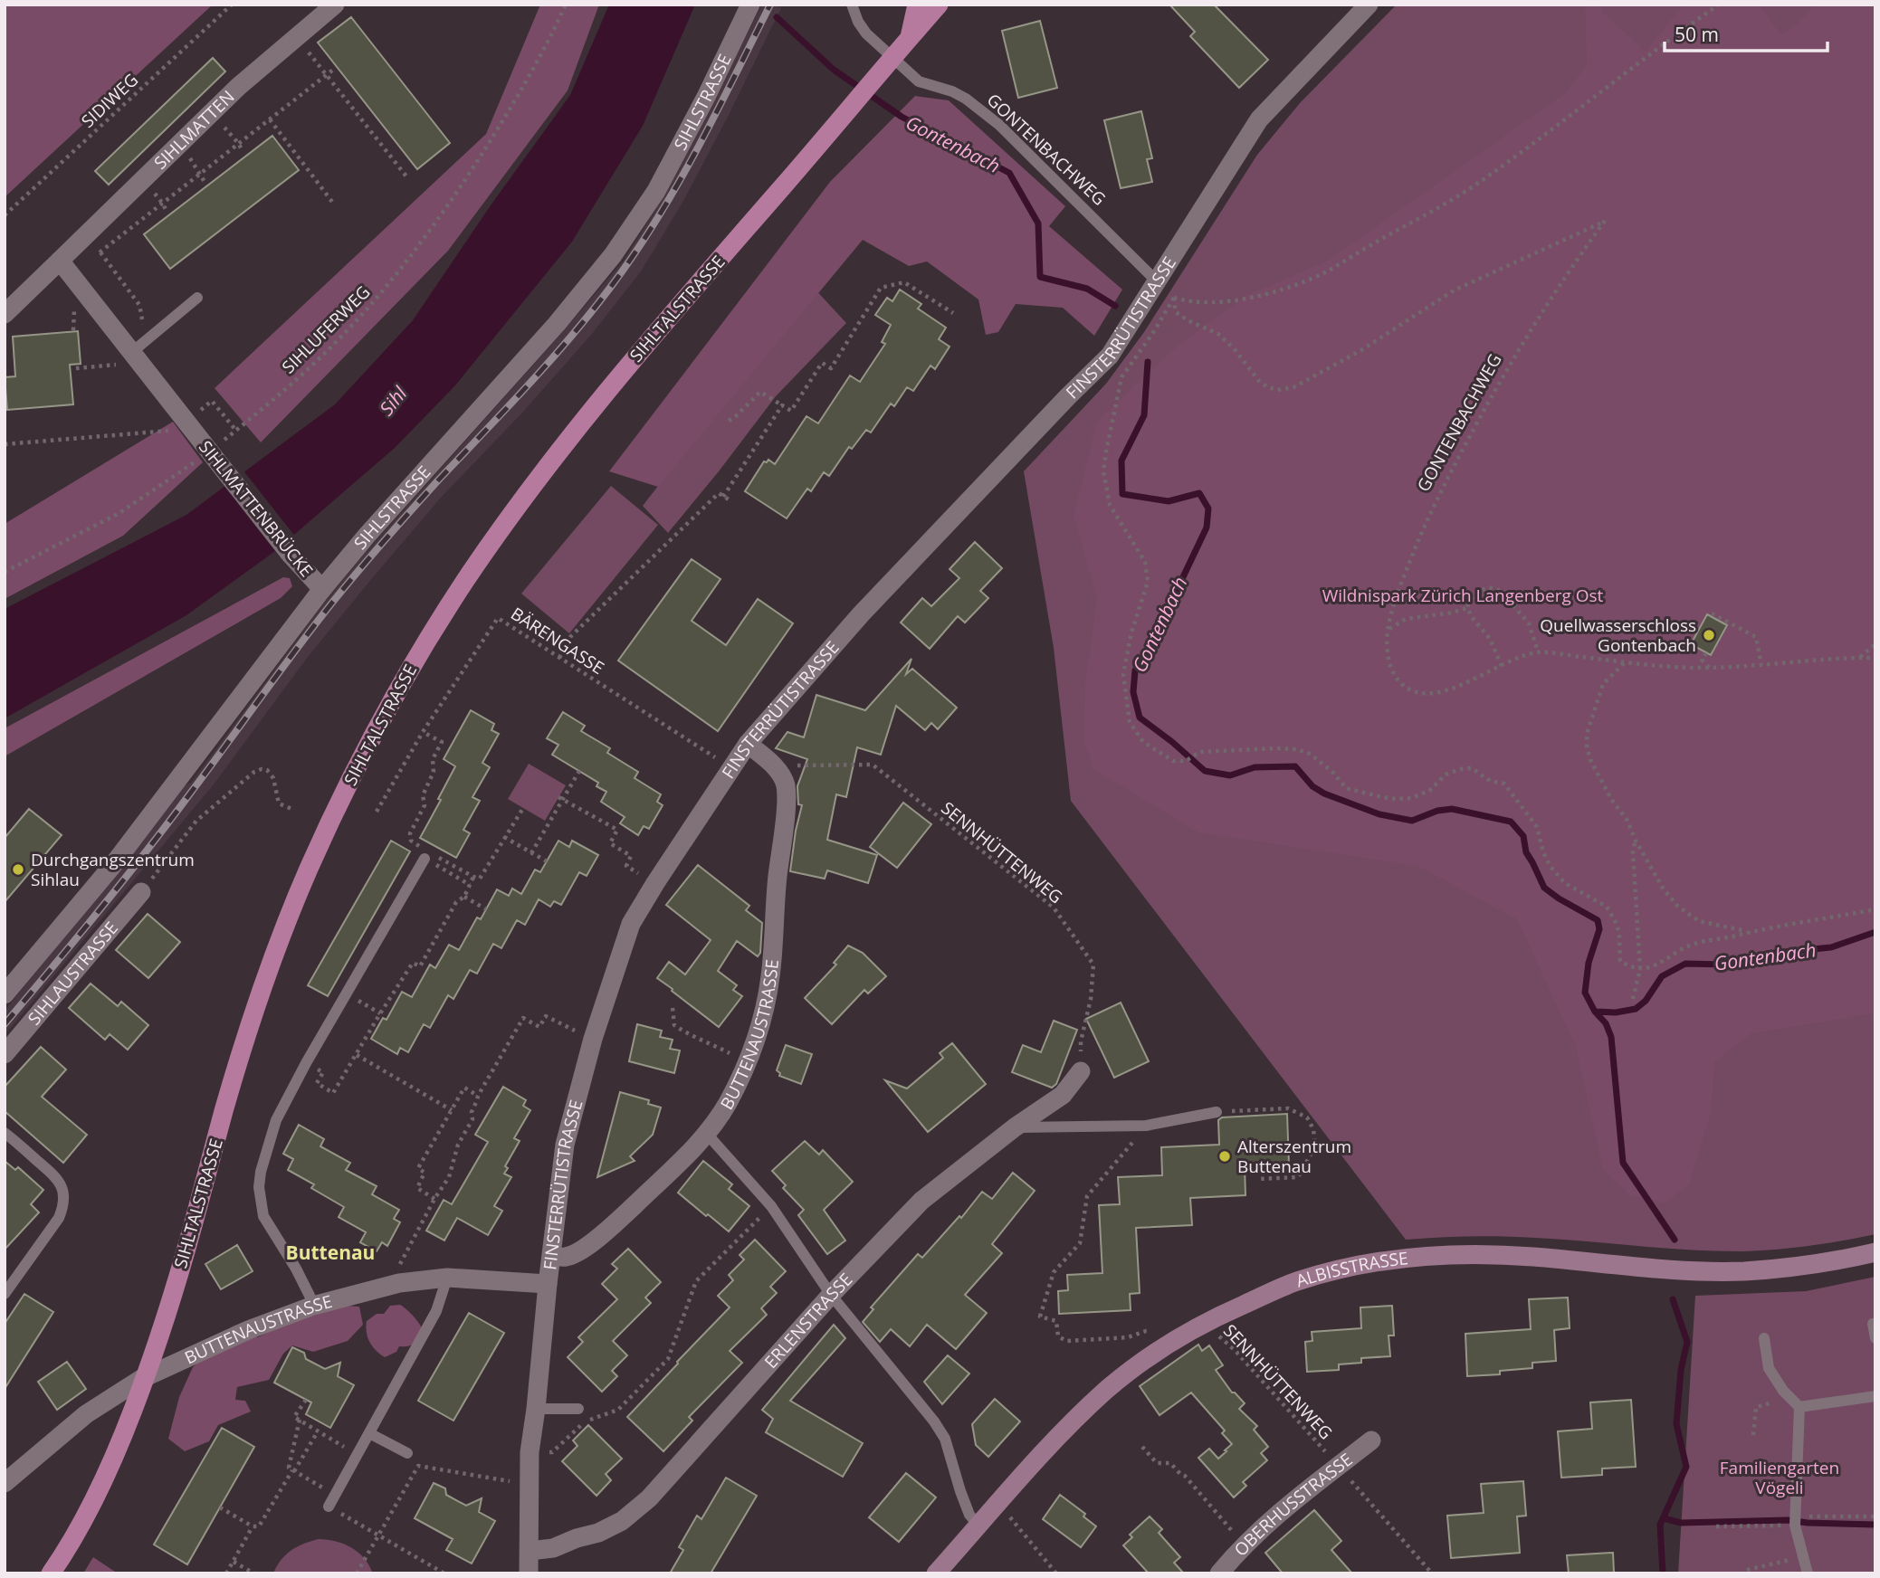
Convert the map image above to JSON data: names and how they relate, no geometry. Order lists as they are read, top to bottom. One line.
{"streets":{"main road":["SIHLTALSTRASSE","ALBISSTRASSE"],"street":["SIHLSTRASSE","SIHLMATTEN","FINSTERRÜTISTRASSE","SIHLMATTENBRÜCKE","SIHLAUSTRASSE","BUTTENAUSTRASSE","ERLENSTRASSE","OBERHUSSTRASSE"],"lane":["GONTENBACHWEG"],"path":["SIDIWEG","SIHLUFERWEG","BÄRENGASSE","SENNHÜTTENWEG"]},"crossings":[["SIHLSTRASSE","SIHLMATTENBRÜCKE"],["GONTENBACHWEG","FINSTERRÜTISTRASSE"],["FINSTERRÜTISTRASSE","BÄRENGASSE"],["FINSTERRÜTISTRASSE","BUTTENAUSTRASSE"],["FINSTERRÜTISTRASSE","ERLENSTRASSE"],["SENNHÜTTENWEG","BUTTENAUSTRASSE"],["SENNHÜTTENWEG","ALBISSTRASSE"],["SENNHÜTTENWEG","ERLENSTRASSE"],["SENNHÜTTENWEG","OBERHUSSTRASSE"]],"districts":["Buttenau"],"water":["Gontenbach","Sihl"],"parks":["Wildnispark Zürich Langenberg Ost","Familiengarten Vögeli"],"places":["Quellwasserschloss Gontenbach","Durchgangszentrum Sihlau","Alterszentrum Buttenau"],"scale_bar":"50 m"}
